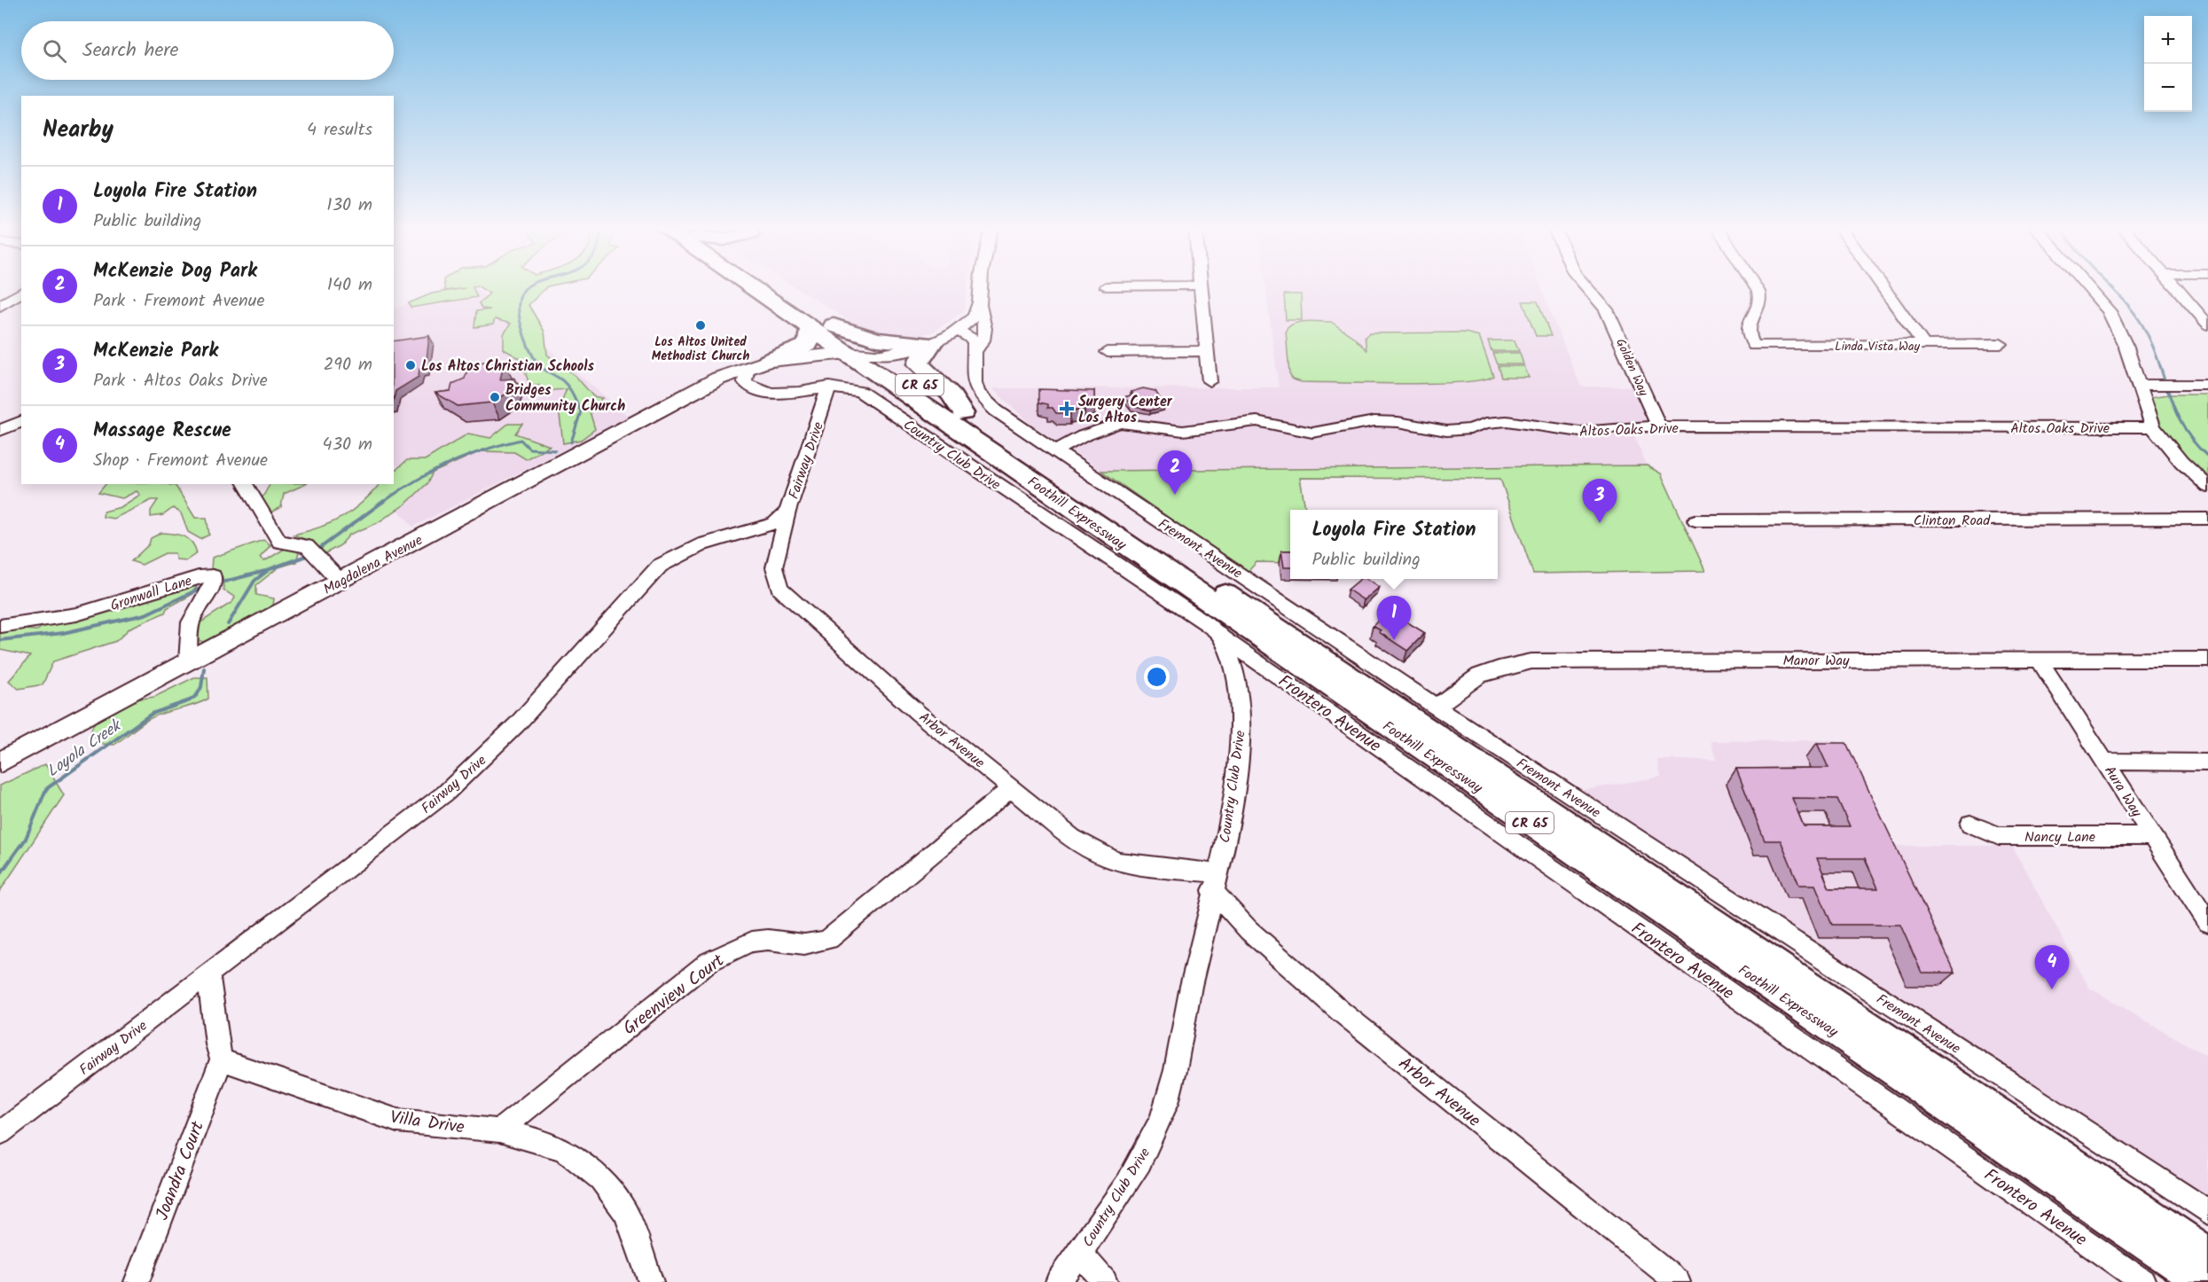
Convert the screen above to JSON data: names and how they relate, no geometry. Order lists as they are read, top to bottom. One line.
{"streets":{"highway":["CR G5","Foothill Expressway"],"main road":["Magdalena Avenue"],"street":["Linda Vista Way","Golden Way","Altos Oaks Drive","Country Club Drive","Fairway Drive","Clinton Road","Fremont Avenue","Gronwall Lane","Manor Way","Frontero Avenue","Arbor Avenue","Aura Way","Nancy Lane","Greenview Court","Villa Drive","Joandra Court"]},"crossings":[["Golden Way","Altos Oaks Drive"],["Altos Oaks Drive","Fremont Avenue"],["Country Club Drive","Fairway Drive"],["Country Club Drive","Magdalena Avenue"],["Country Club Drive","Frontero Avenue"],["Country Club Drive","Arbor Avenue"],["Fairway Drive","Arbor Avenue"],["Foothill Expressway","Magdalena Avenue"],["Fremont Avenue","Manor Way"],["Magdalena Avenue","Gronwall Lane"],["Manor Way","Aura Way"],["Arbor Avenue","Greenview Court"],["Aura Way","Nancy Lane"],["Greenview Court","Villa Drive"],["Villa Drive","Joandra Court"]],"water":["Loyola Creek"],"places":{"other":["Los Altos United Methodist Church","Los Altos Christian Schools","Bridges Community Church"],"health":["Surgery Center Los Altos"]},"page":{"map_buttons":["+","−"],"search":"Search here","heading":["Nearby","4 results"],"list":[{"mark":"1","name":"Loyola Fire Station","note":"Public building","value":"130 m"},{"mark":"2","name":"McKenzie Dog Park","note":"Park · Fremont Avenue","value":"140 m"},{"mark":"3","name":"McKenzie Park","note":"Park · Altos Oaks Drive","value":"290 m"},{"mark":"4","name":"Massage Rescue","note":"Shop · Fremont Avenue","value":"430 m"}],"pins":["2","3","1","4"],"popup":["Loyola Fire Station","Public building"]}}
